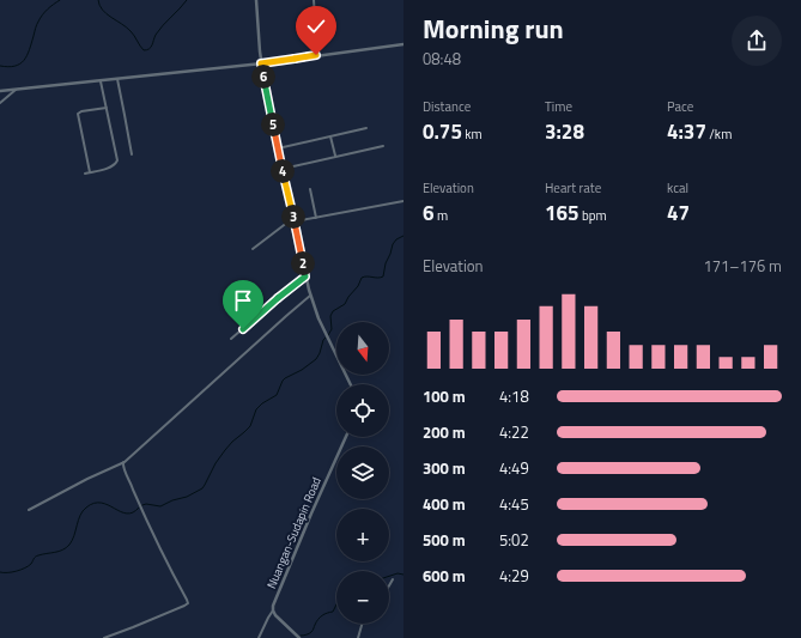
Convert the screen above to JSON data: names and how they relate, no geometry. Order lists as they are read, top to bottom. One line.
{"streets":{"street":["Nuangan-Sudapin Road"]},"north":"bottom","page":{"heading":["Morning run","08:48"],"pins":["6","5","4","3","2"],"stats":[["Distance","0.75 km"],["Time","3:28"],["Pace","4:37 /km"],["Elevation","6 m"],["Heart rate","165 bpm"],["kcal","47"]],"chart":["Elevation","171–176 m"],"map_buttons":["+","−"],"list":[{"name":"100 m","note":"4:18"},{"name":"200 m","note":"4:22"},{"name":"300 m","note":"4:49"},{"name":"400 m","note":"4:45"},{"name":"500 m","note":"5:02"},{"name":"600 m","note":"4:29"}]}}
